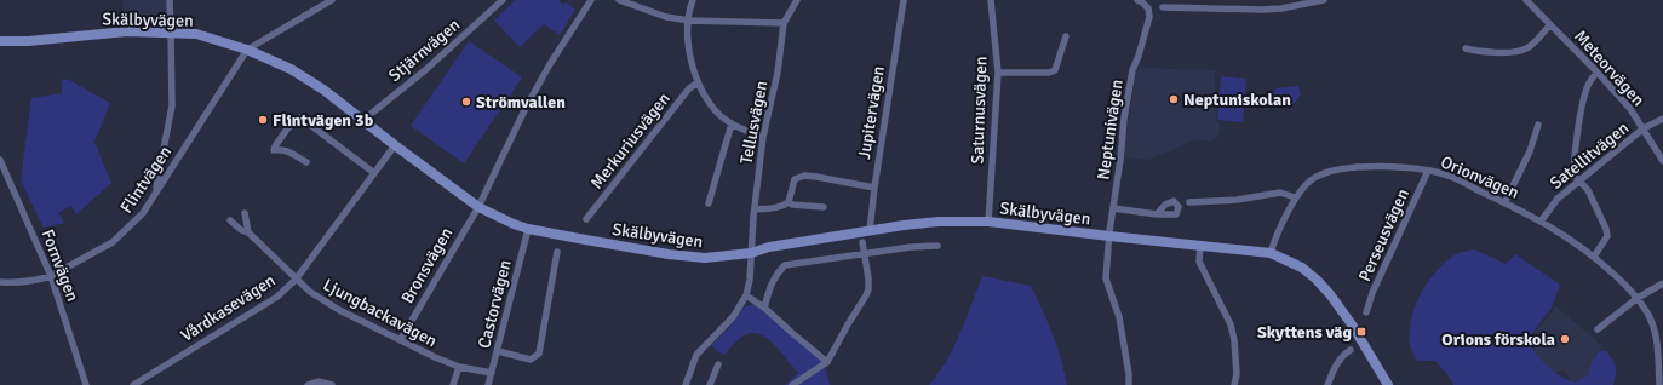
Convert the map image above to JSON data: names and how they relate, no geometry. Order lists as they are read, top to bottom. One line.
{"streets":{"street":["Skälbyvägen","Stjärnvägen","Meteorvägen","Saturnusvägen","Jupitervägen","Tellusvägen","Neptunivägen","Merkuriusvägen","Satellitvägen","Orionvägen","Flintvägen","Perseusvägen","Fornvägen","Bronsvägen","Castorvägen","Vårdkasevägen","Ljungbackavägen"]},"crossings":[["Skälbyvägen","Stjärnvägen"],["Skälbyvägen","Saturnusvägen"],["Skälbyvägen","Jupitervägen"],["Skälbyvägen","Tellusvägen"],["Skälbyvägen","Neptunivägen"],["Skälbyvägen","Orionvägen"],["Skälbyvägen","Flintvägen"],["Skälbyvägen","Bronsvägen"],["Skälbyvägen","Castorvägen"],["Skälbyvägen","Vårdkasevägen"],["Meteorvägen","Satellitvägen"],["Satellitvägen","Orionvägen"],["Orionvägen","Perseusvägen"],["Flintvägen","Fornvägen"],["Bronsvägen","Ljungbackavägen"],["Castorvägen","Ljungbackavägen"],["Vårdkasevägen","Ljungbackavägen"]],"places":{"other":["Neptuniskolan","Strömvallen","Flintvägen 3b","Orions förskola"],"transit":["Skyttens väg"]}}
